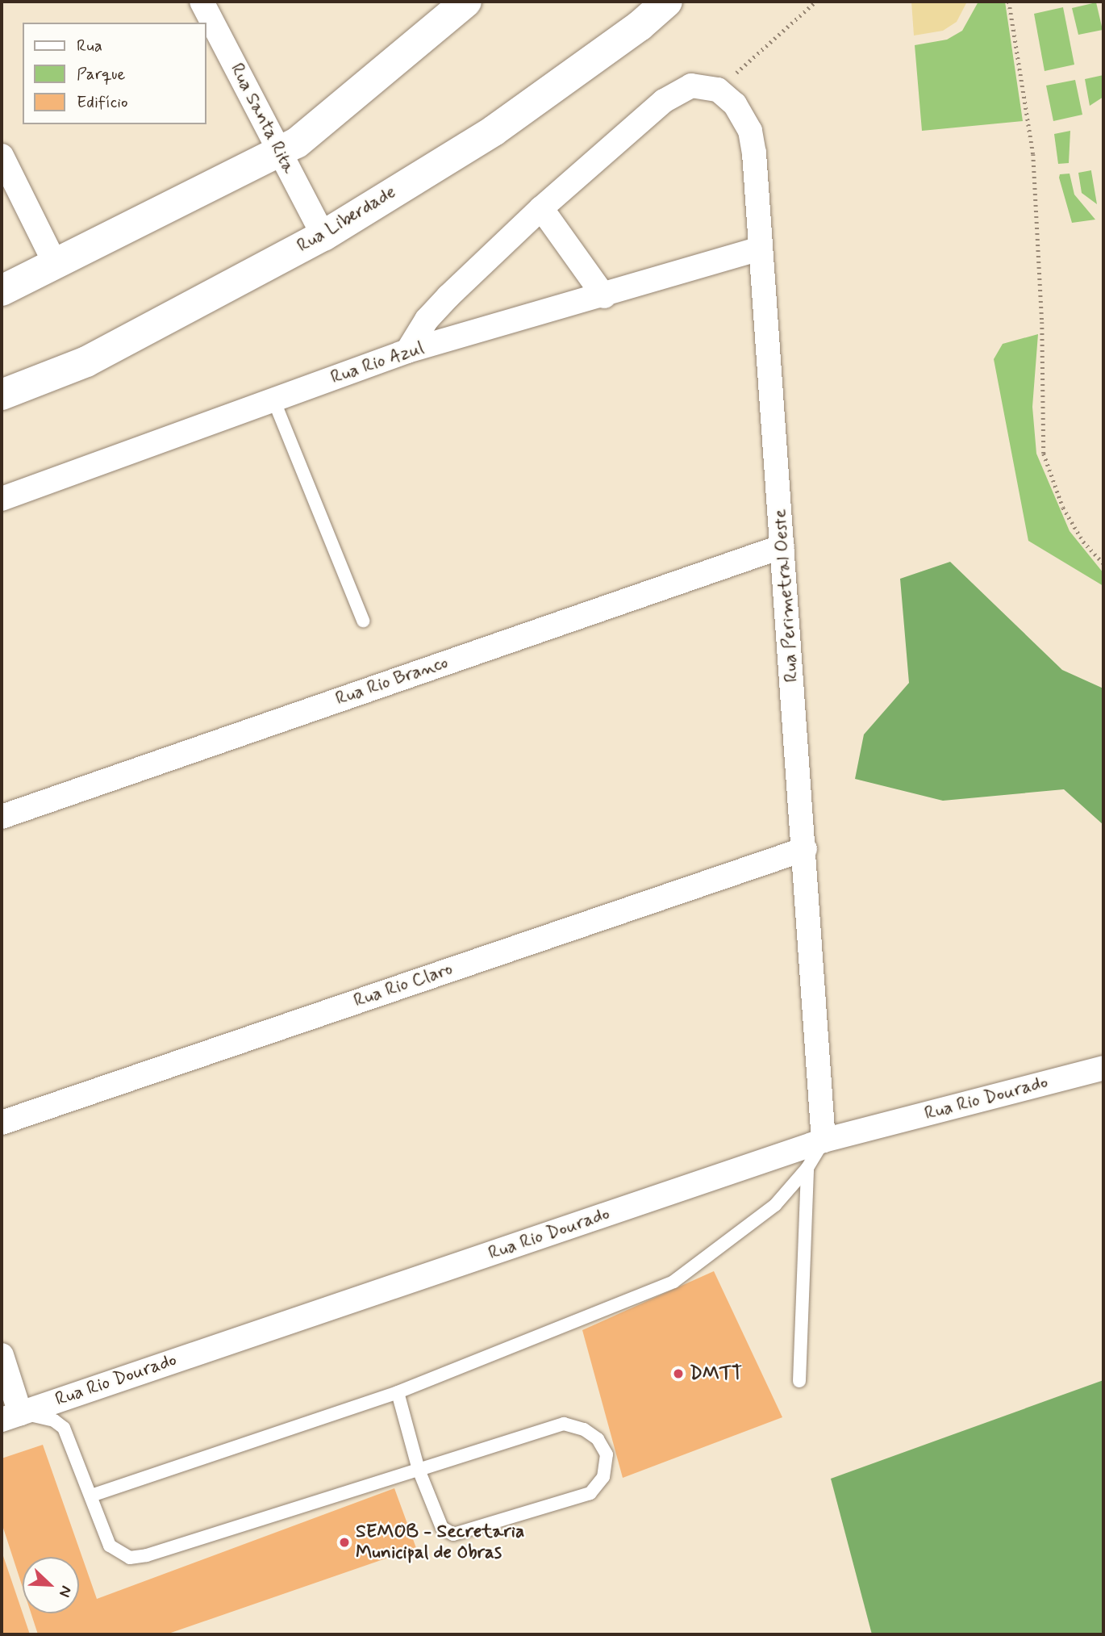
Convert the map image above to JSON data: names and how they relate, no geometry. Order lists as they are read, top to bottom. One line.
{"streets":{"highway":["Rua Liberdade"],"street":["Rua Santa Rita","Rua Rio Azul","Rua Perimetral Oeste","Rua Rio Branco","Rua Rio Claro","Rua Rio Dourado"]},"crossings":[["Rua Santa Rita","Rua Liberdade"],["Rua Rio Azul","Rua Perimetral Oeste"],["Rua Perimetral Oeste","Rua Rio Branco"],["Rua Perimetral Oeste","Rua Rio Claro"],["Rua Perimetral Oeste","Rua Rio Dourado"]],"places":["DMTT","SEMOB - Secretaria Municipal de Obras"],"legend":["Rua","Parque","Edifício"],"north":"bottom right"}
